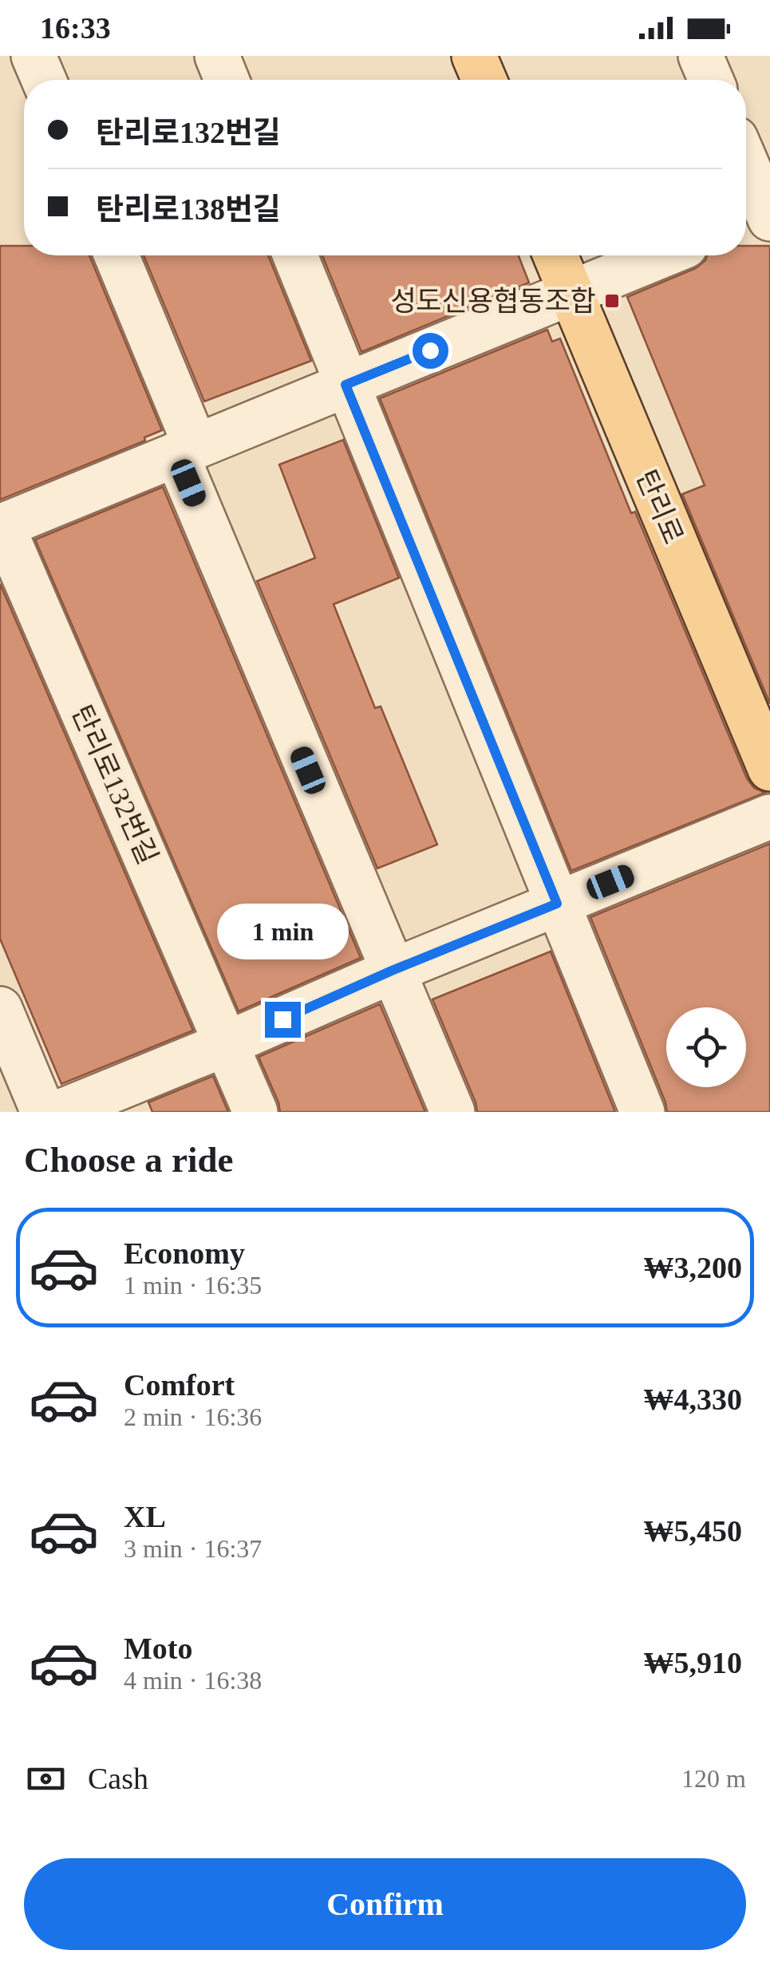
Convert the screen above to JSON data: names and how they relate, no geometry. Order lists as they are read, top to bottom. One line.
{"streets":{"main road":["탄리로"],"street":["탄리로132번길"]},"crossings":[["탄리로","탄리로132번길"]],"places":{"transit":["성도신용협동조합"]},"page":{"status":"16:33","banner":["탄리로132번길","탄리로138번길"],"bubble":"1 min","heading":"Choose a ride","list":[{"name":"Economy","note":"1 min · 16:35","value":"₩3,200"},{"name":"Comfort","note":"2 min · 16:36","value":"₩4,330"},{"name":"XL","note":"3 min · 16:37","value":"₩5,450"},{"name":"Moto","note":"4 min · 16:38","value":"₩5,910"}],"pay":["Cash","120 m"],"buttons":"Confirm"}}
